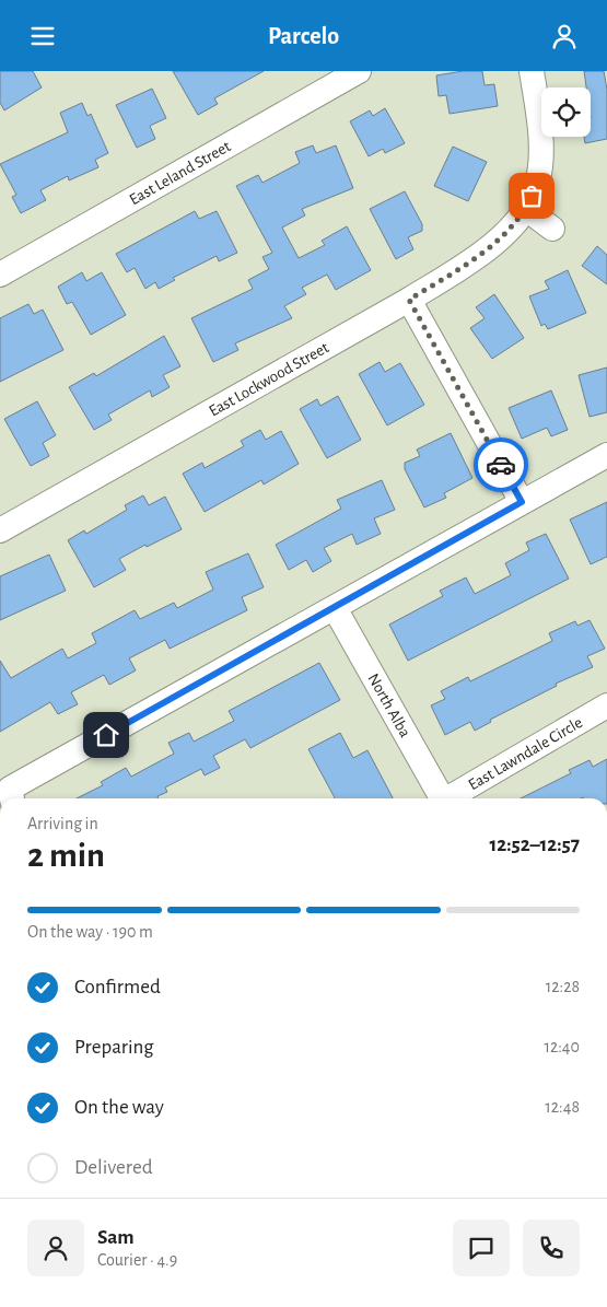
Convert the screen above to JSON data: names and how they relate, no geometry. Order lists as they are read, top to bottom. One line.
{"streets":{"street":["East Leland Street","East Lockwood Street","North Alba","East Lawndale Circle"]},"page":{"header":"Parcelo","heading":["2 min","Arriving in","12:52–12:57"],"panel":["Sam","Courier · 4.9"],"bar":"On the way · 190 m","list":[["Confirmed","12:28"],["Preparing","12:40"],["On the way","12:48"],"Delivered"]}}
